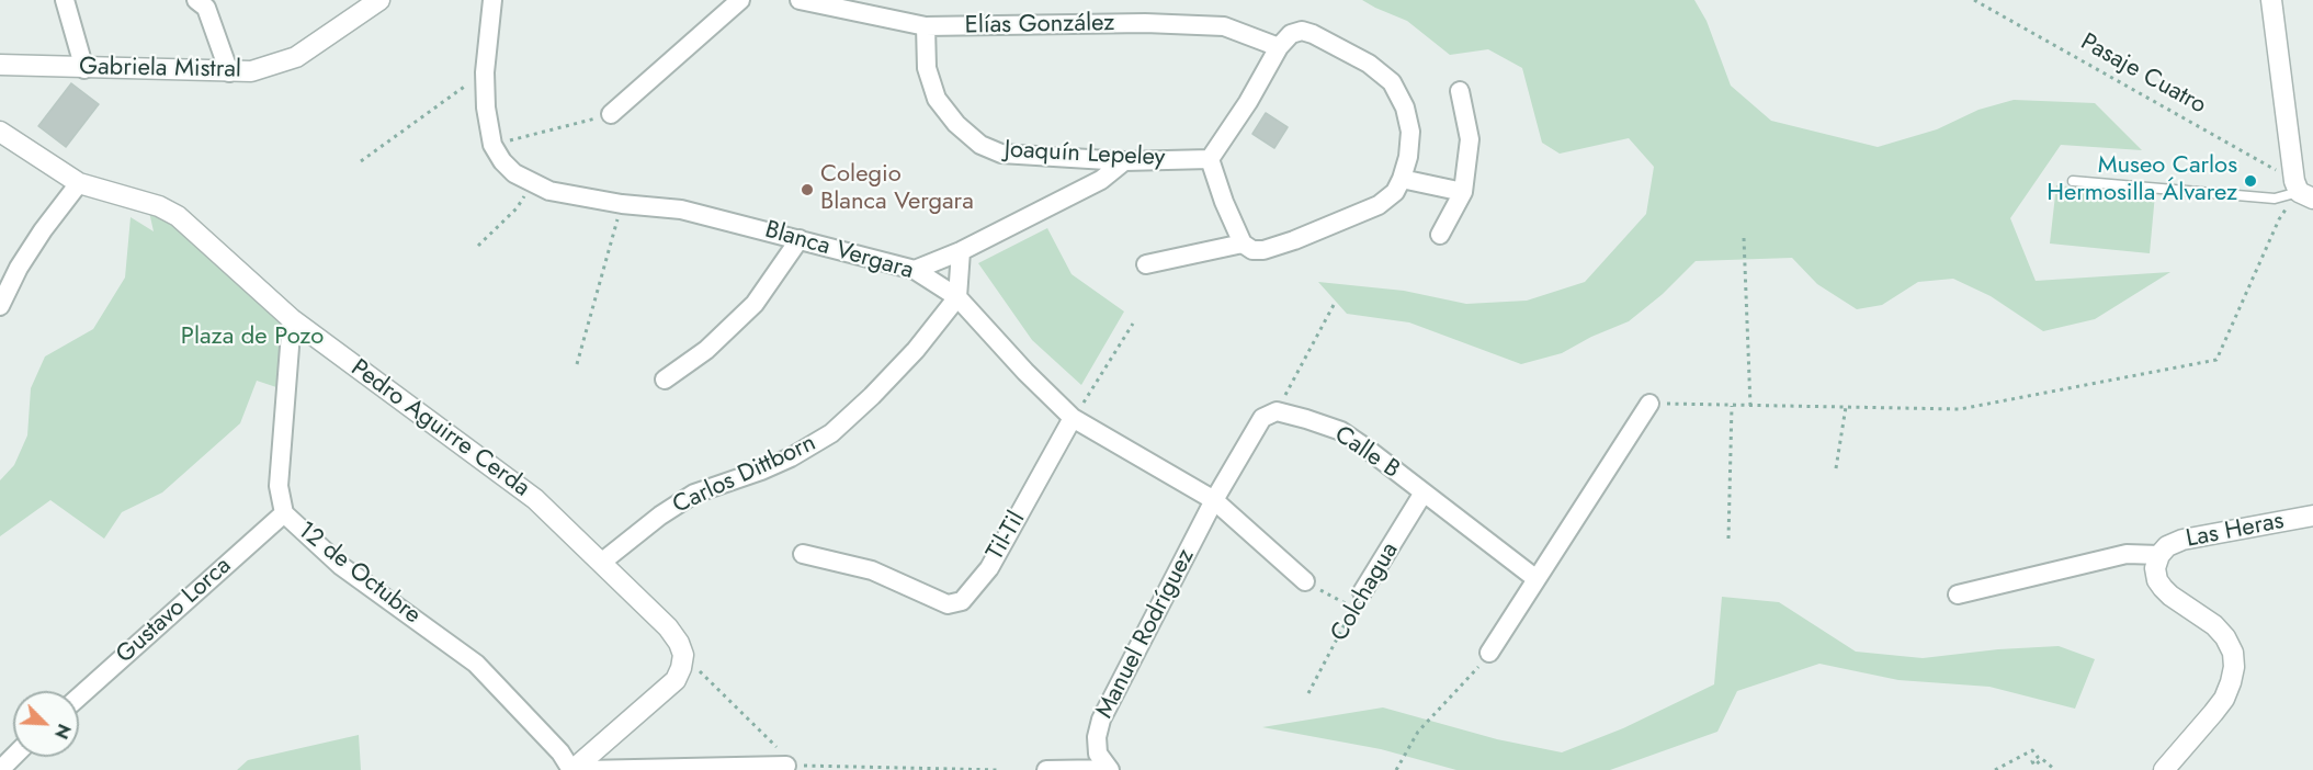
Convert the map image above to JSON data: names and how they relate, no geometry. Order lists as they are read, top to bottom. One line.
{"streets":{"street":["Elías González","Gabriela Mistral","Joaquín Lepeley","Blanca Vergara","Pedro Aguirre Cerda","Calle B","Carlos Dittborn","Las Heras","Til-Til","12 de Octubre","Colchagua","Gustavo Lorca","Manuel Rodríguez"],"path":["Pasaje Cuatro"]},"crossings":[["Elías González","Joaquín Lepeley"],["Blanca Vergara","Carlos Dittborn"],["Blanca Vergara","Til-Til"],["Blanca Vergara","Manuel Rodríguez"],["Pedro Aguirre Cerda","Carlos Dittborn"],["Pedro Aguirre Cerda","12 de Octubre"],["Calle B","Colchagua"],["12 de Octubre","Gustavo Lorca"]],"parks":["Plaza de Pozo"],"places":["Museo Carlos Hermosilla Álvarez","Colegio Blanca Vergara"],"north":"bottom right"}
